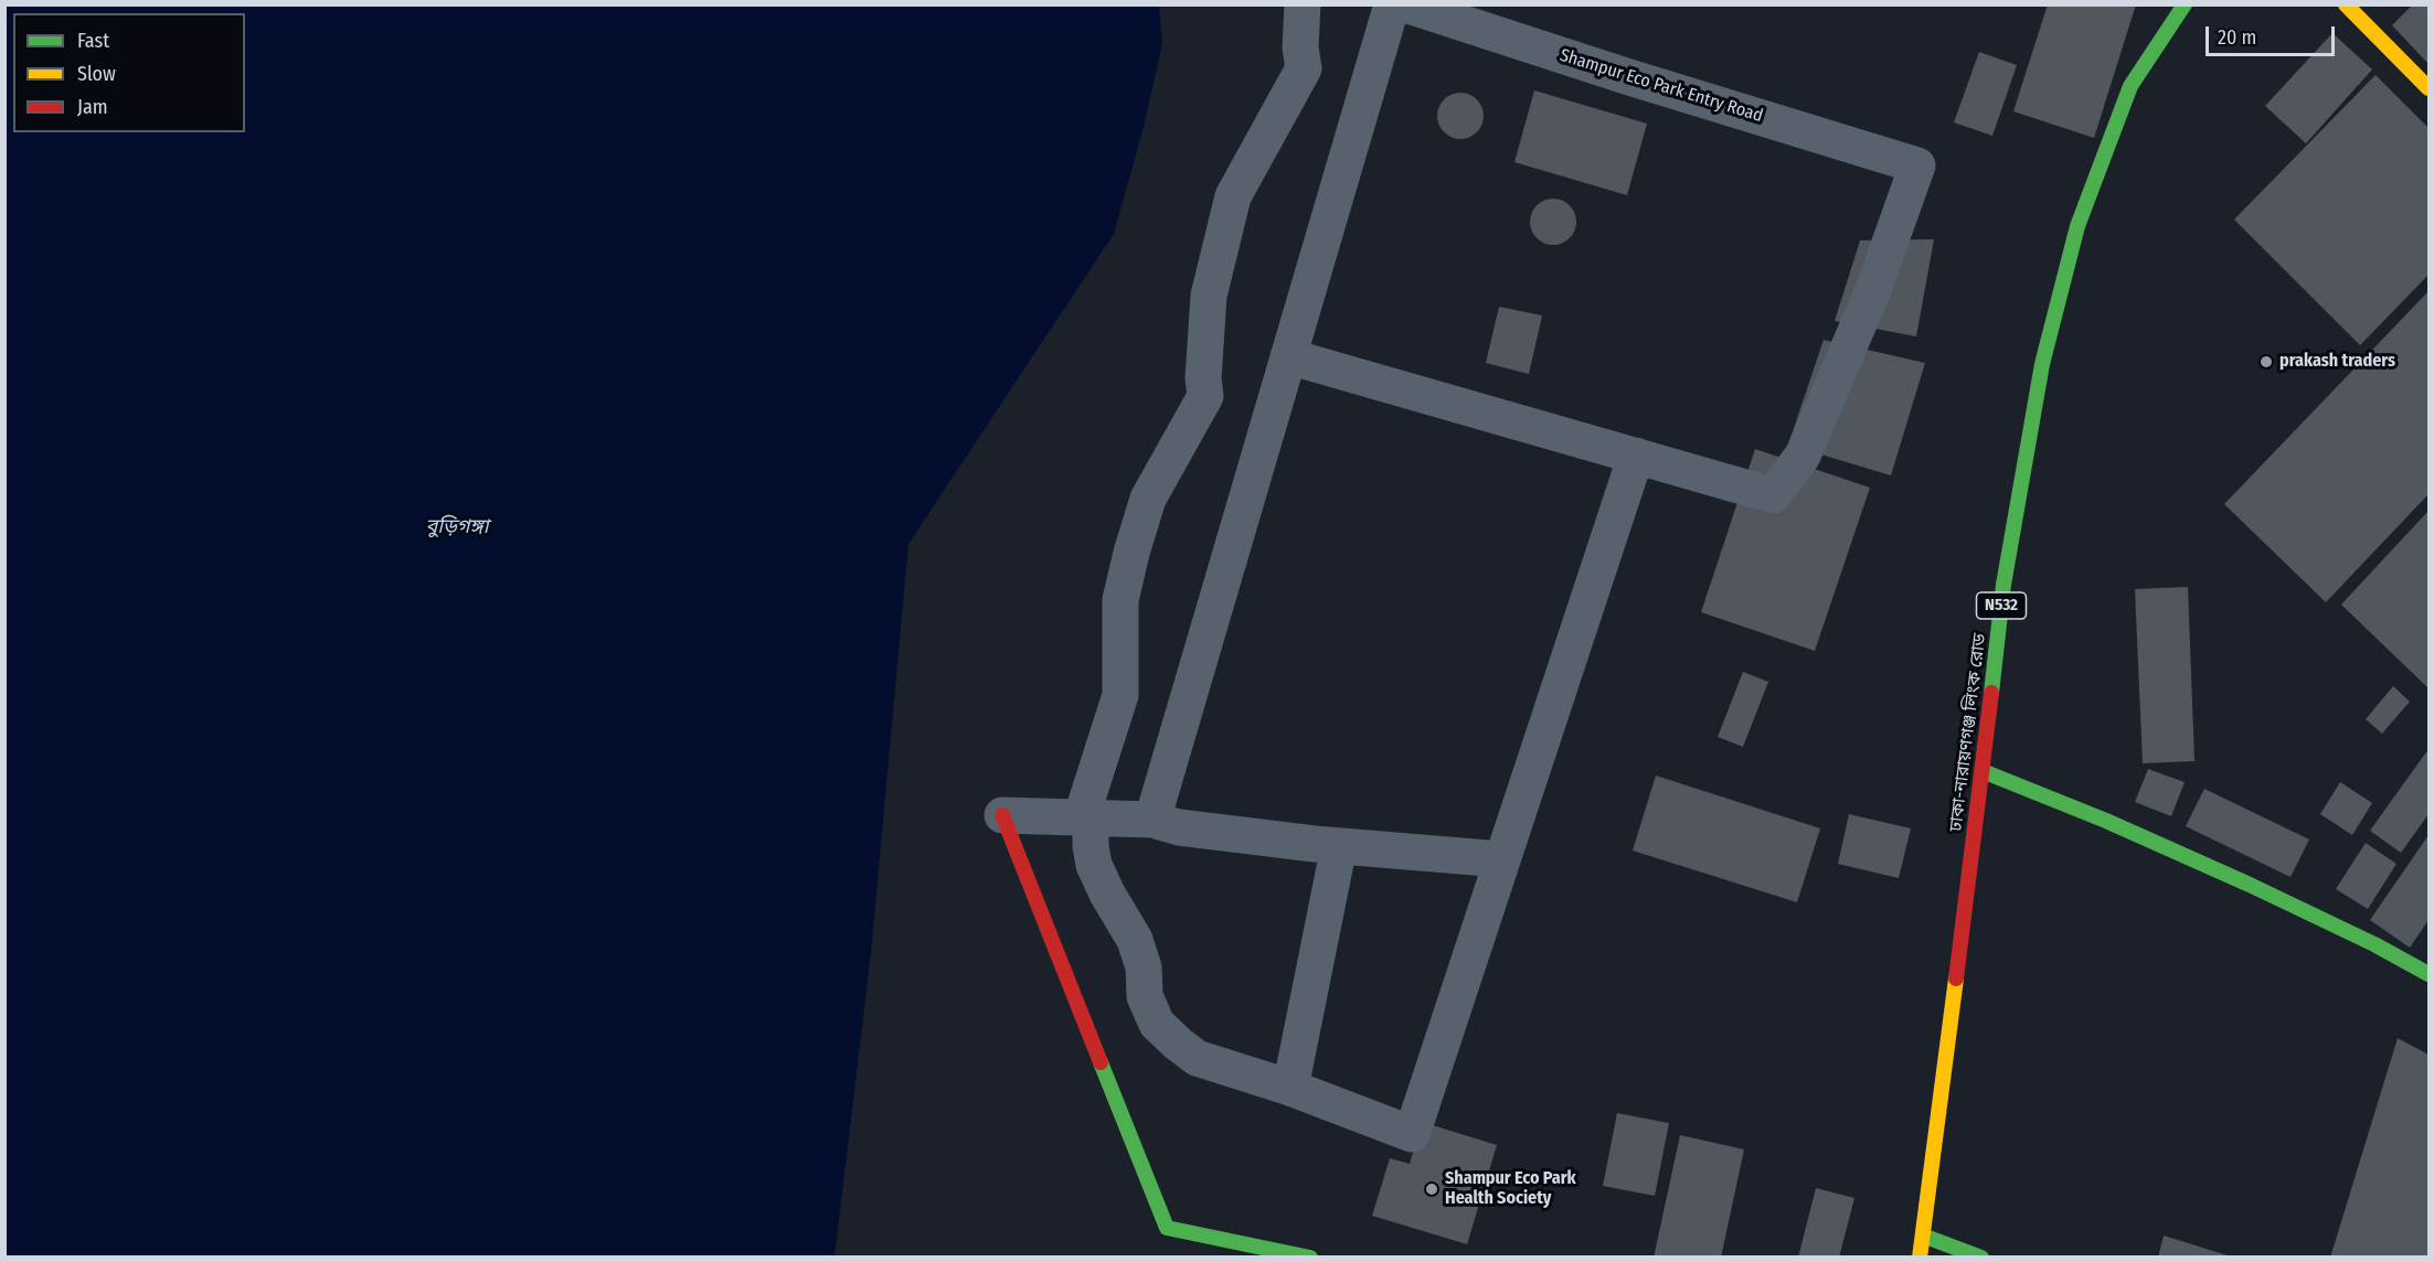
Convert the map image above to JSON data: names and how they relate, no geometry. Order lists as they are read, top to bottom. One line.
{"streets":{"main road":["N532","ঢাকা-নারায়ণগঞ্জ লিংক রোড"],"street":["Shampur Eco Park Entry Road"]},"water":["বুড়িগঙ্গা"],"places":["prakash traders","Shampur Eco Park Health Society"],"legend":["Fast","Slow","Jam"],"scale_bar":"20 m"}
